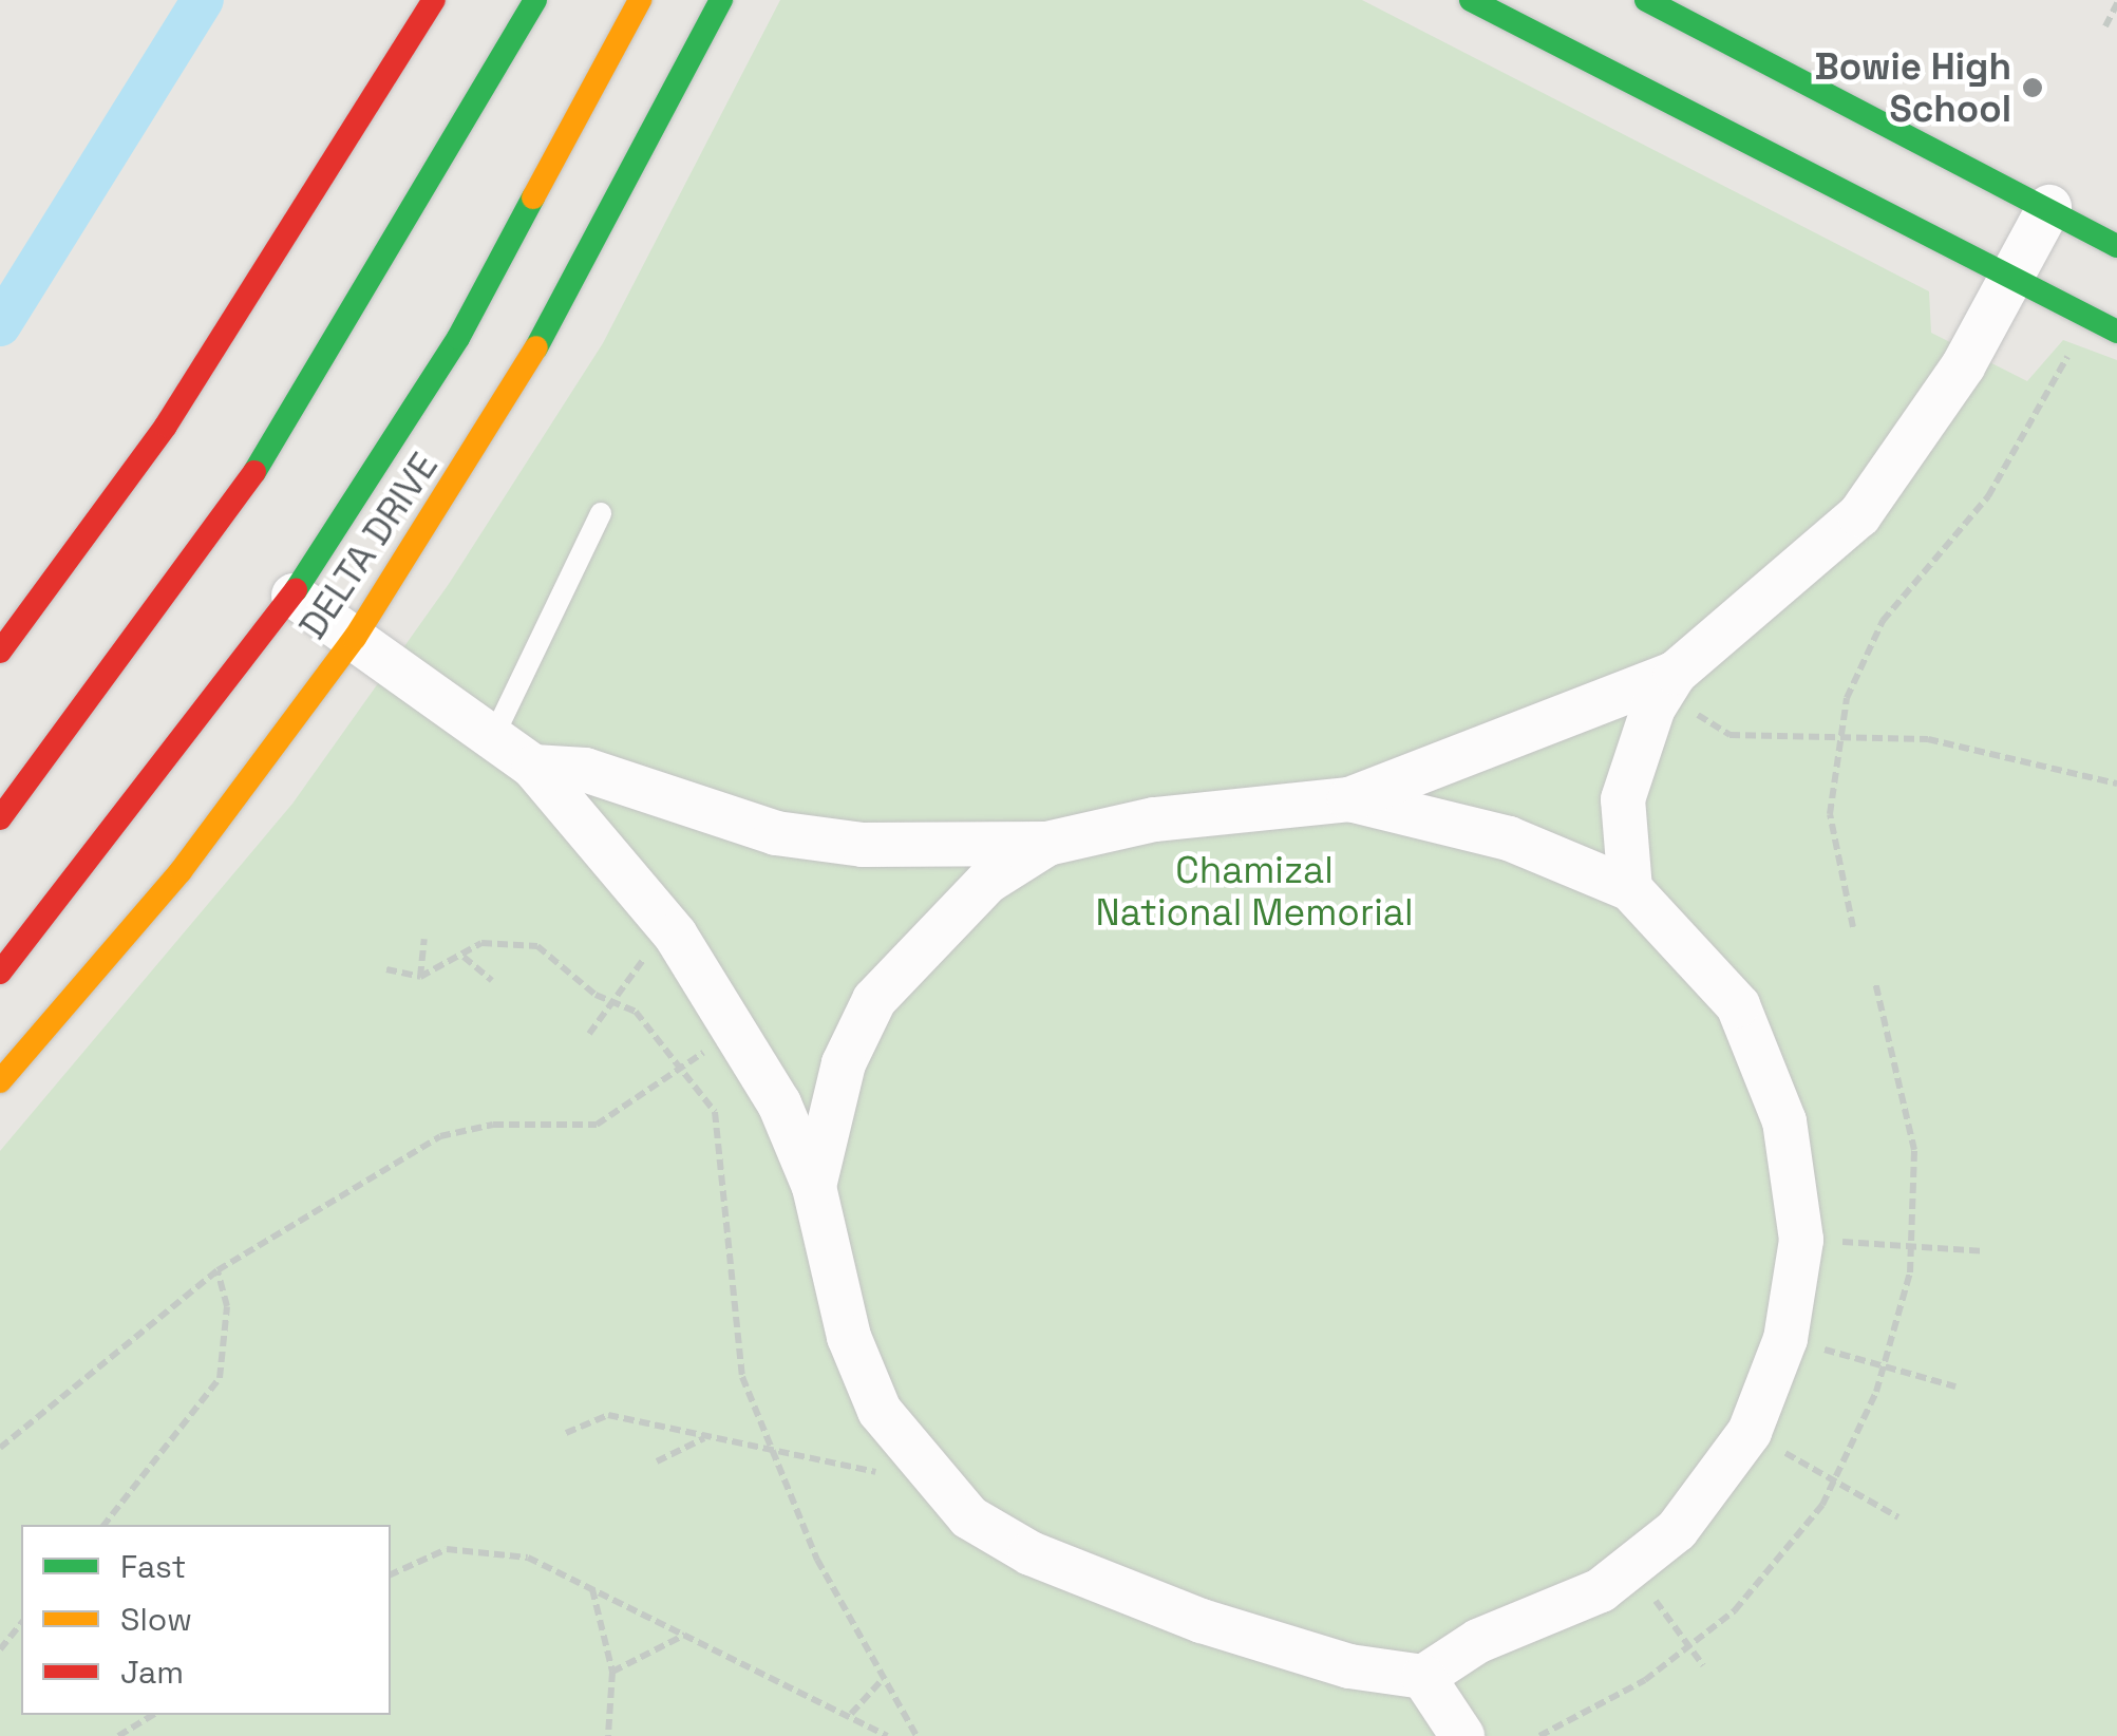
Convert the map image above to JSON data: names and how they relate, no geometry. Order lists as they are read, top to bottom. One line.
{"streets":{"main road":["DELTA DRIVE"]},"parks":["Chamizal National Memorial"],"places":["Bowie High School"],"legend":["Fast","Slow","Jam"]}
